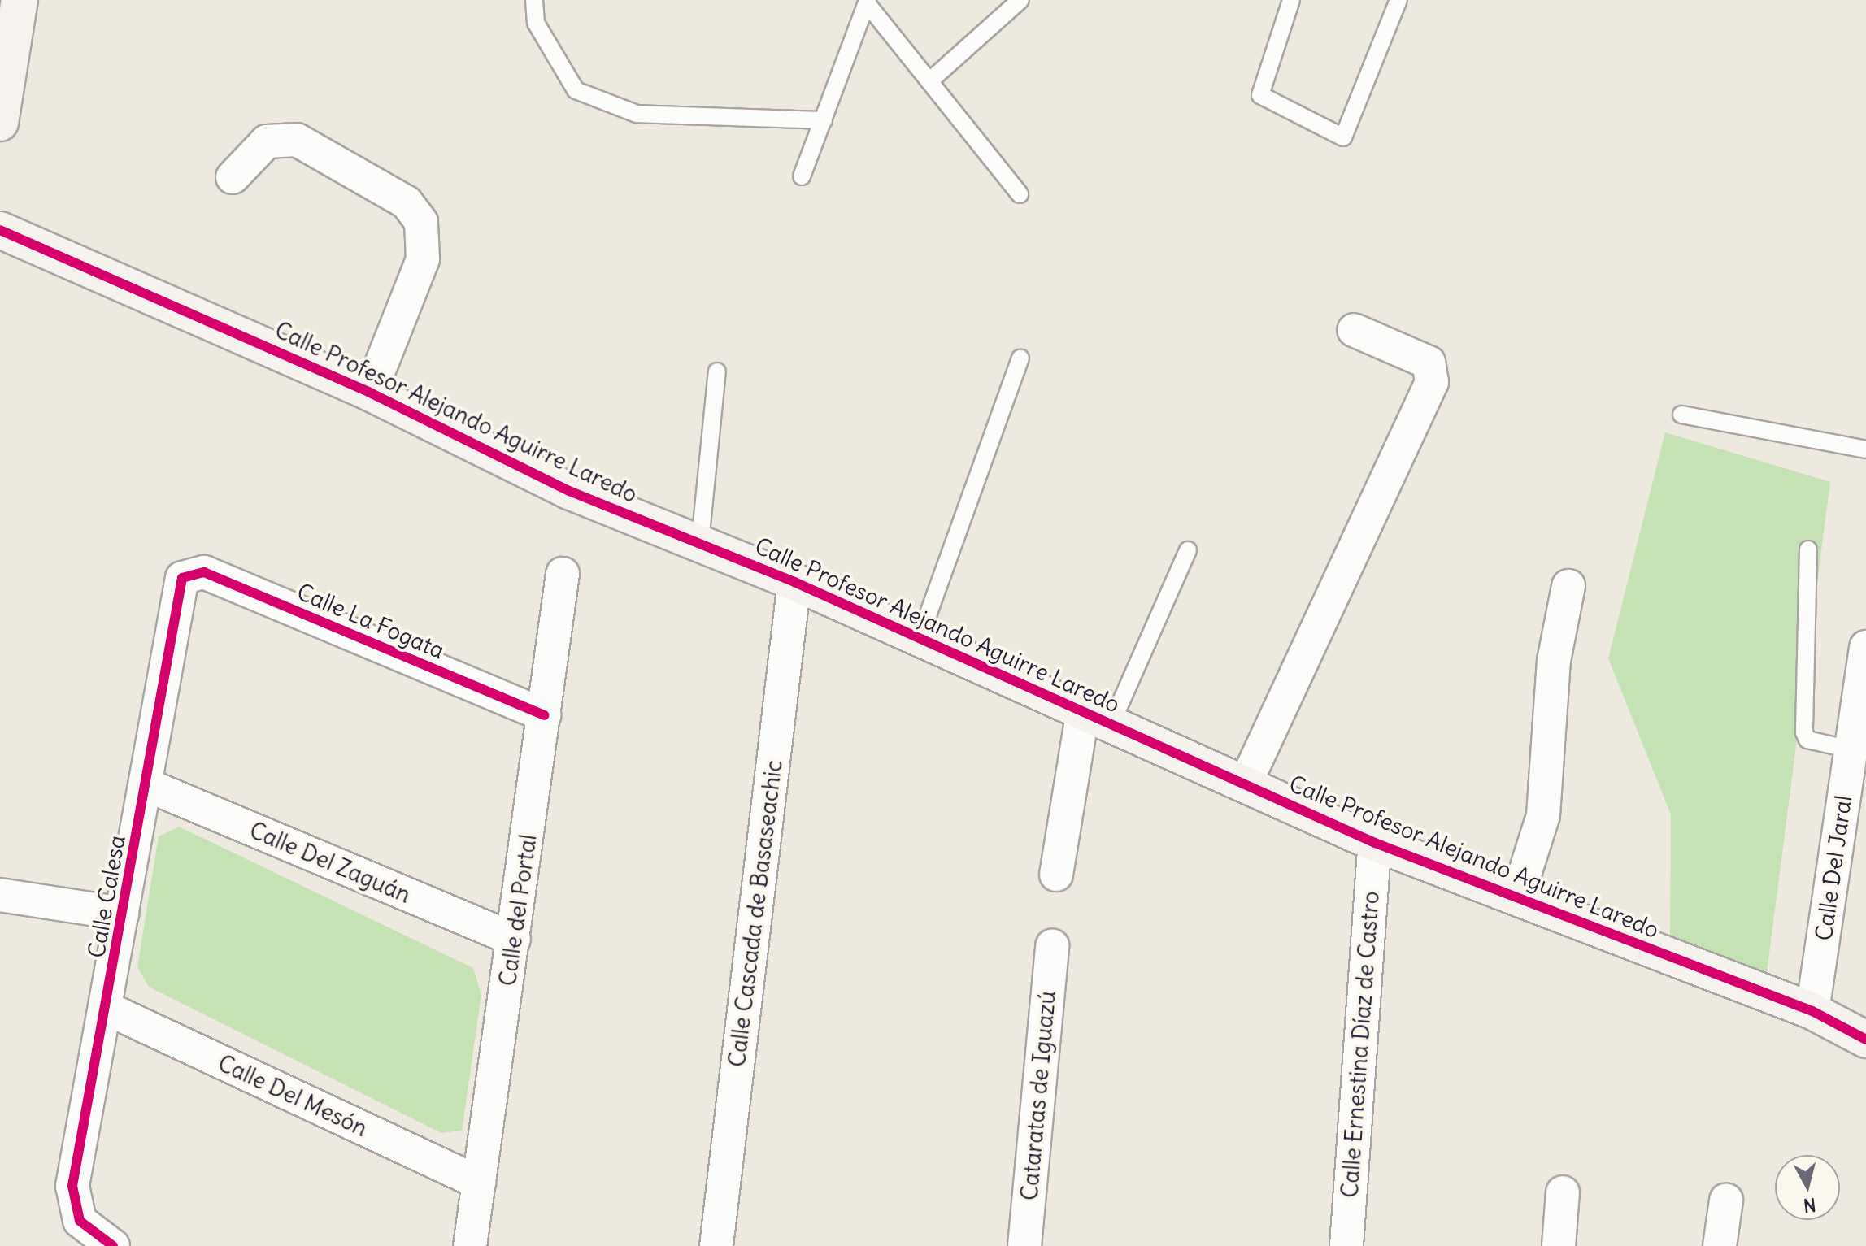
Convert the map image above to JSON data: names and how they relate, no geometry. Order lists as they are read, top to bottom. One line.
{"streets":{"street":["Calle Profesor Alejando Aguirre Laredo","Calle La Fogata","Calle Del Zaguán","Calle Del Jaral","Calle Calesa","Calle del Portal","Calle Cascada de Basaseachic","Calle Ernestina Díaz de Castro","Calle Del Mesón","Cataratas de Iguazú"]},"crossings":[["Calle Profesor Alejando Aguirre Laredo","Calle Del Jaral"],["Calle Profesor Alejando Aguirre Laredo","Calle Cascada de Basaseachic"],["Calle Profesor Alejando Aguirre Laredo","Calle Ernestina Díaz de Castro"],["Calle La Fogata","Calle Calesa"],["Calle La Fogata","Calle del Portal"],["Calle Del Zaguán","Calle Calesa"],["Calle Del Zaguán","Calle del Portal"],["Calle Calesa","Calle Del Mesón"],["Calle del Portal","Calle Del Mesón"]],"north":"bottom"}
